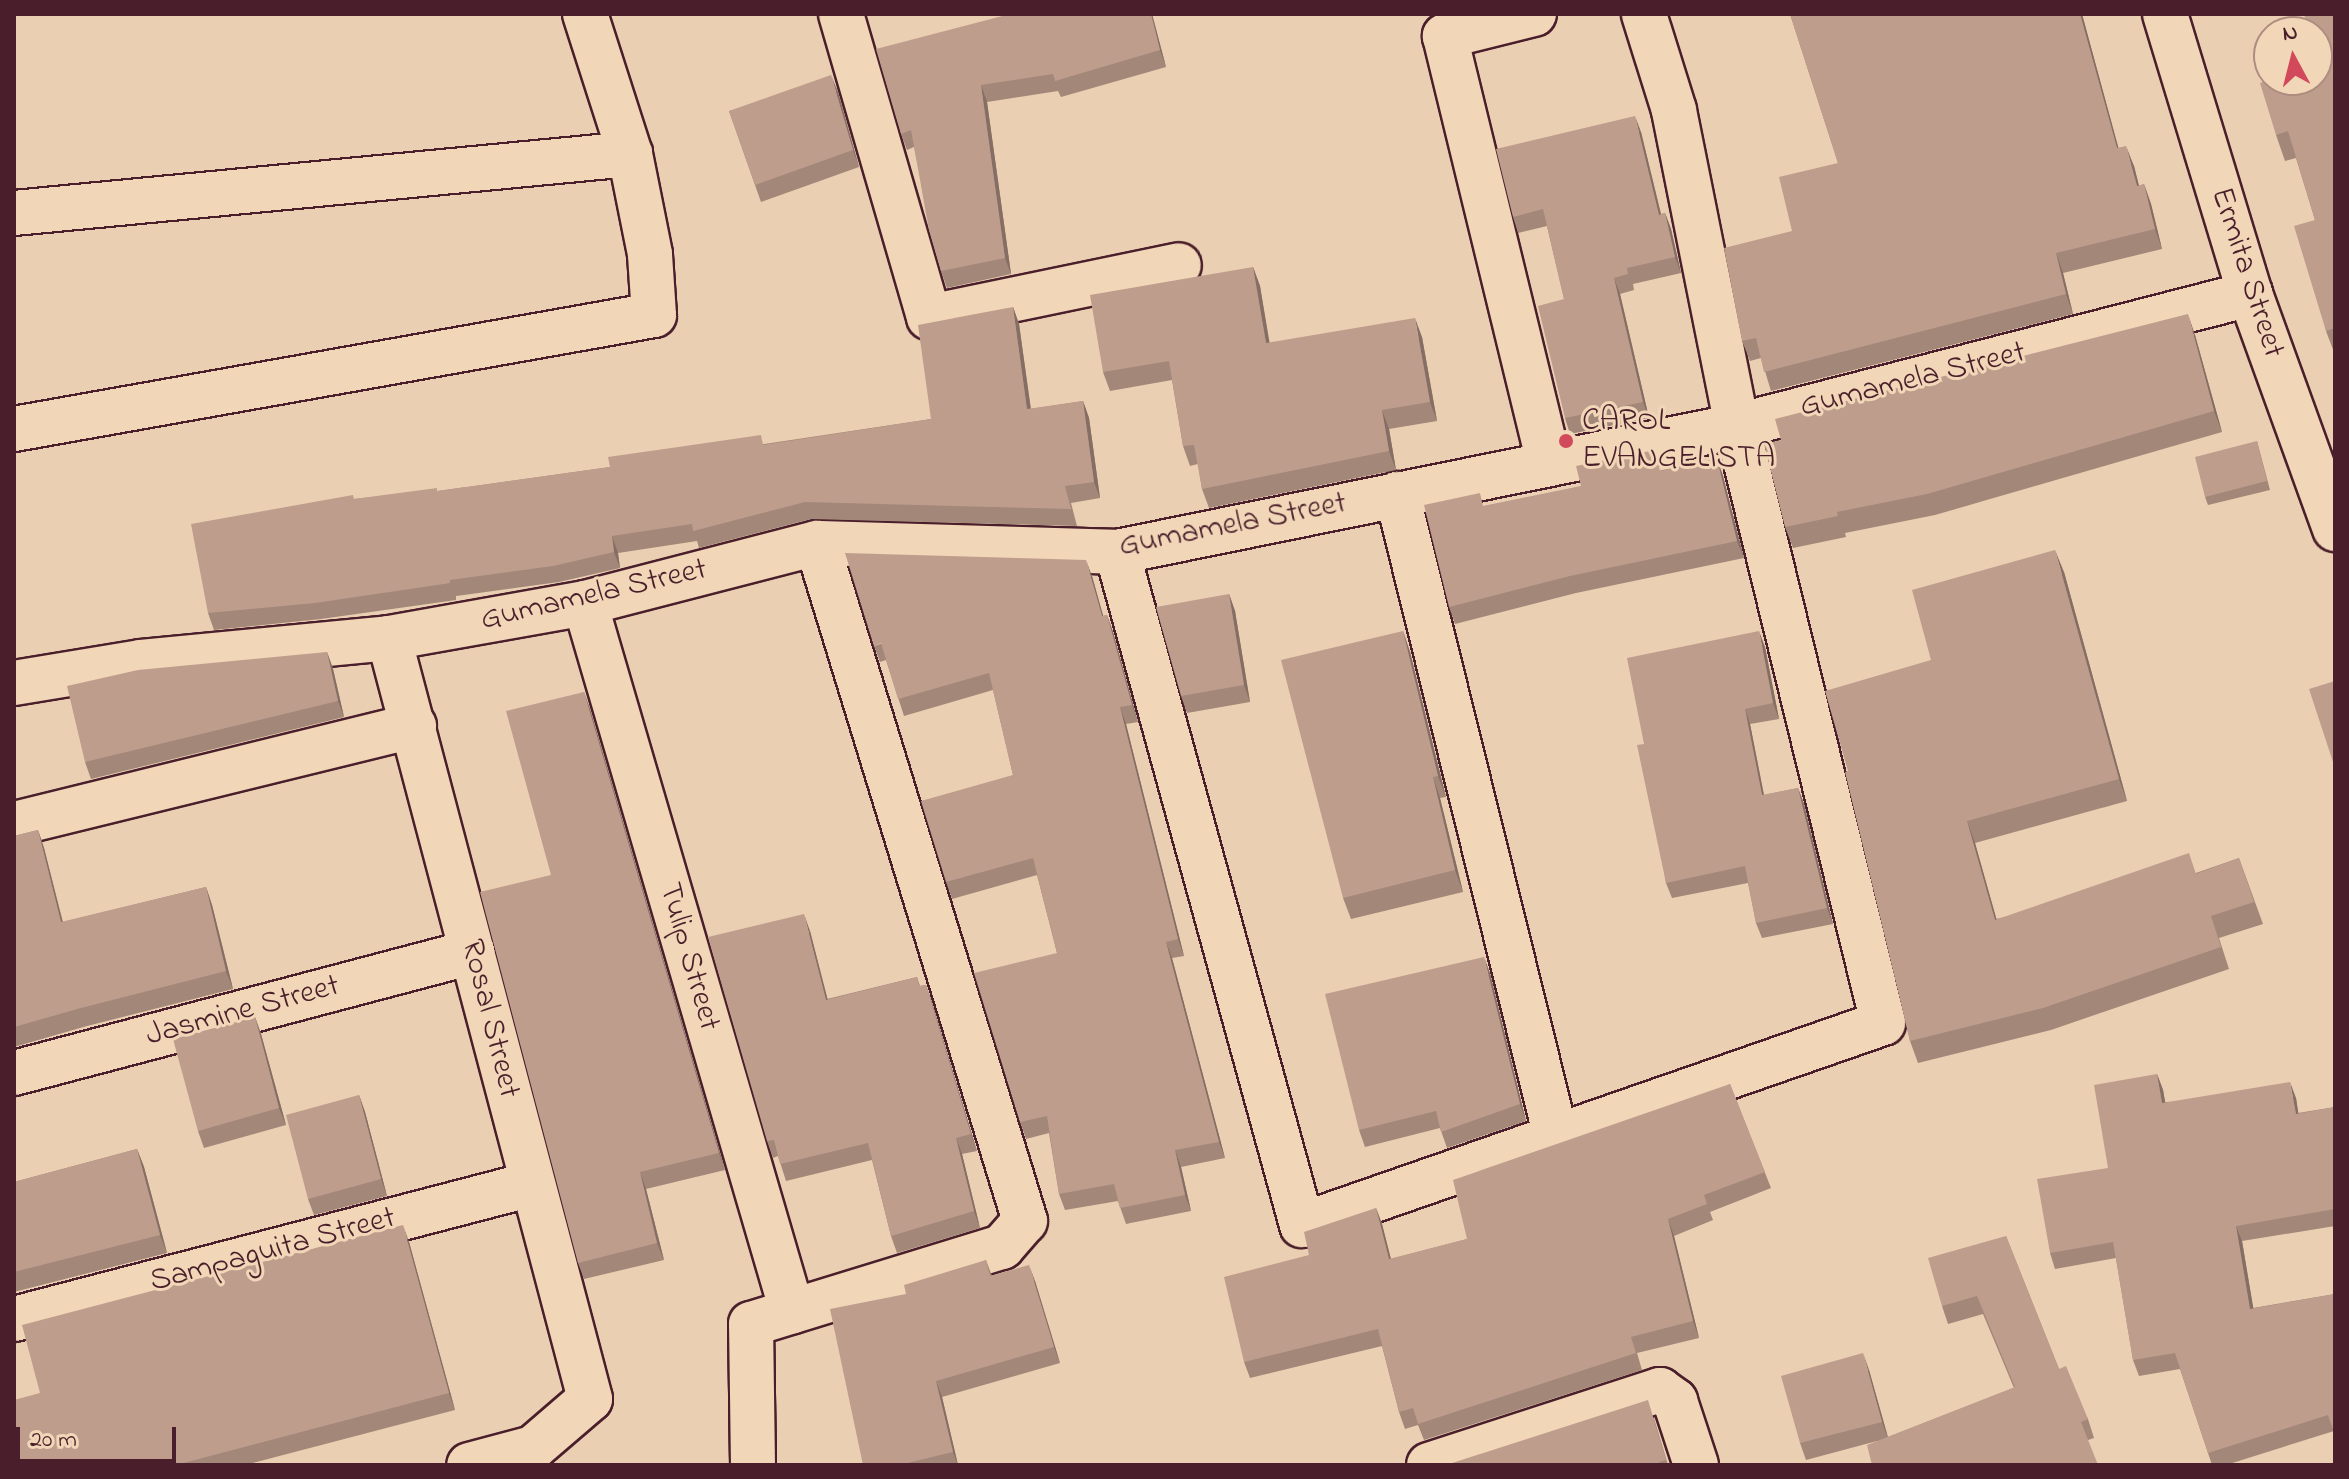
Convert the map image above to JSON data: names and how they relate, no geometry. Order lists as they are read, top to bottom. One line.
{"streets":{"street":["Ermita Street","Gumamela Street","Tulip Street","Jasmine Street","Rosal Street","Sampaguita Street"]},"crossings":[["Ermita Street","Gumamela Street"],["Gumamela Street","Tulip Street"],["Gumamela Street","Rosal Street"],["Jasmine Street","Rosal Street"],["Rosal Street","Sampaguita Street"]],"places":["CAROL EVANGELISTA"],"scale_bar":"20 m","north":"top"}
